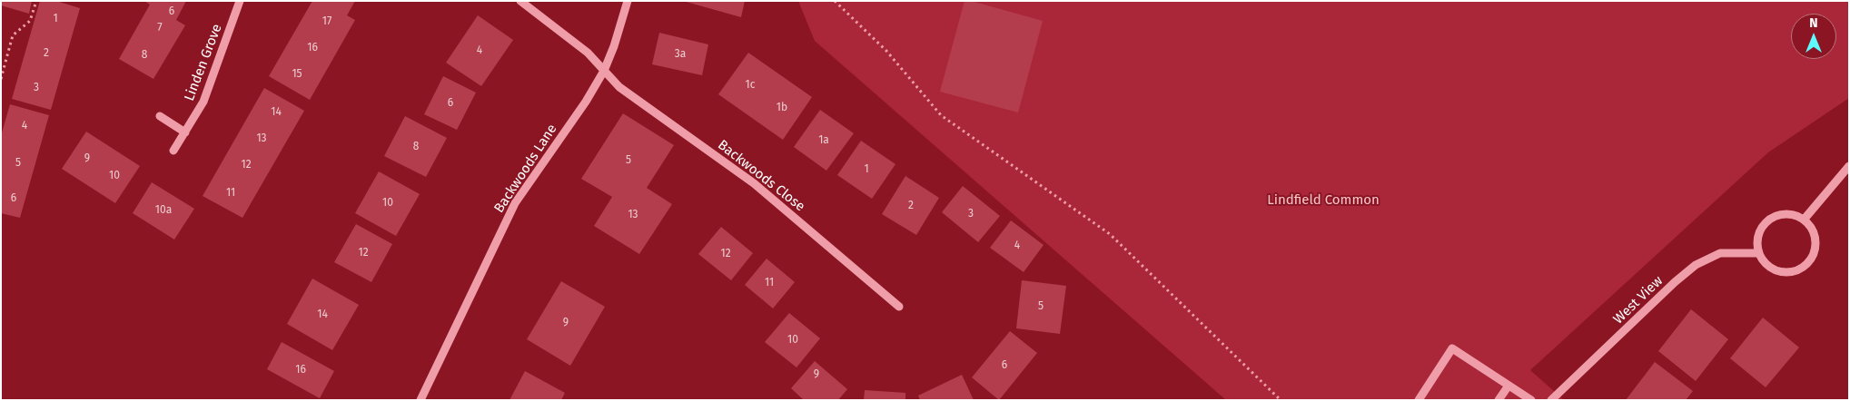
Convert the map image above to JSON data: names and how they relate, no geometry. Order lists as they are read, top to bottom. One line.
{"streets":{"street":["Linden Grove","Backwoods Lane","Backwoods Close","West View"]},"crossings":[["Backwoods Lane","Backwoods Close"]],"parks":["Lindfield Common"],"house_numbers":["6","1","17","7","16","4","2","3a","8","15","1c","3","6","1b","14","4","13","1a","8","9","5","5","12","1","10","11","6","10","2","10a","3","13","4","12","12","11","5","14","9","10","6","16","9"],"north":"top"}
